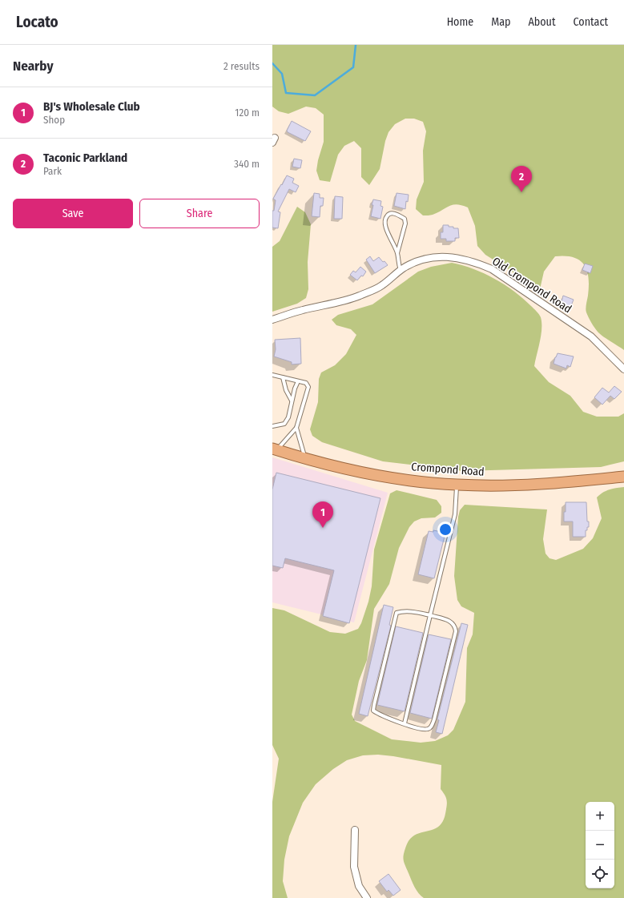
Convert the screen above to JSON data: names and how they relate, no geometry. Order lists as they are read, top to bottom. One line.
{"streets":{"highway":["Crompond Road"],"street":["Old Crompond Road"]},"page":{"header":"Locato","nav":["Home","Map","About","Contact"],"heading":["Nearby","2 results"],"list":[{"mark":"1","name":"BJ's Wholesale Club","note":"Shop","value":"120 m"},{"mark":"2","name":"Taconic Parkland","note":"Park","value":"340 m"}],"pins":["2","1"],"buttons":["Save","Share"],"map_buttons":["+","−"]}}
